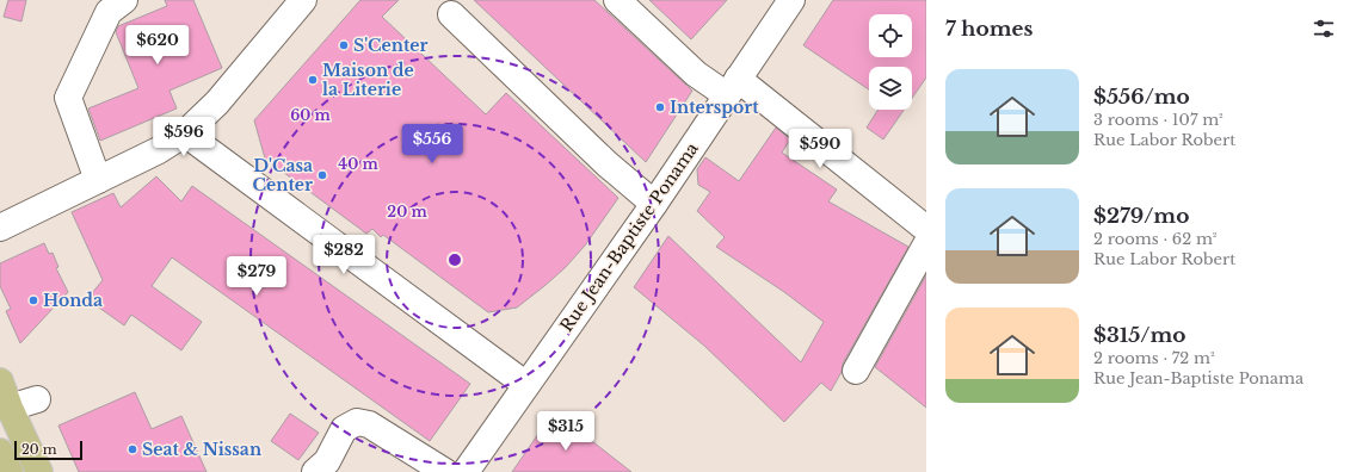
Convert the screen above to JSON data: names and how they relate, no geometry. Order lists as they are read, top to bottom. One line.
{"streets":{"street":["Rue Jean-Baptiste Ponama"]},"places":["S'Center","Maison de la Literie","Intersport","D'Casa Center","Honda","Seat & Nissan"],"scale_bar":"20 m","page":{"heading":"7 homes","price":["$620","$596","$556","$590","$282","$279","$315"],"list":[{"name":"$556/mo","note":"3 rooms · 107 m² · Rue Labor Robert"},{"name":"$279/mo","note":"2 rooms · 62 m² · Rue Labor Robert"},{"name":"$315/mo","note":"2 rooms · 72 m² · Rue Jean-Baptiste Ponama"}],"scale":"20 m"},"rings":["60 m","40 m","20 m"]}
